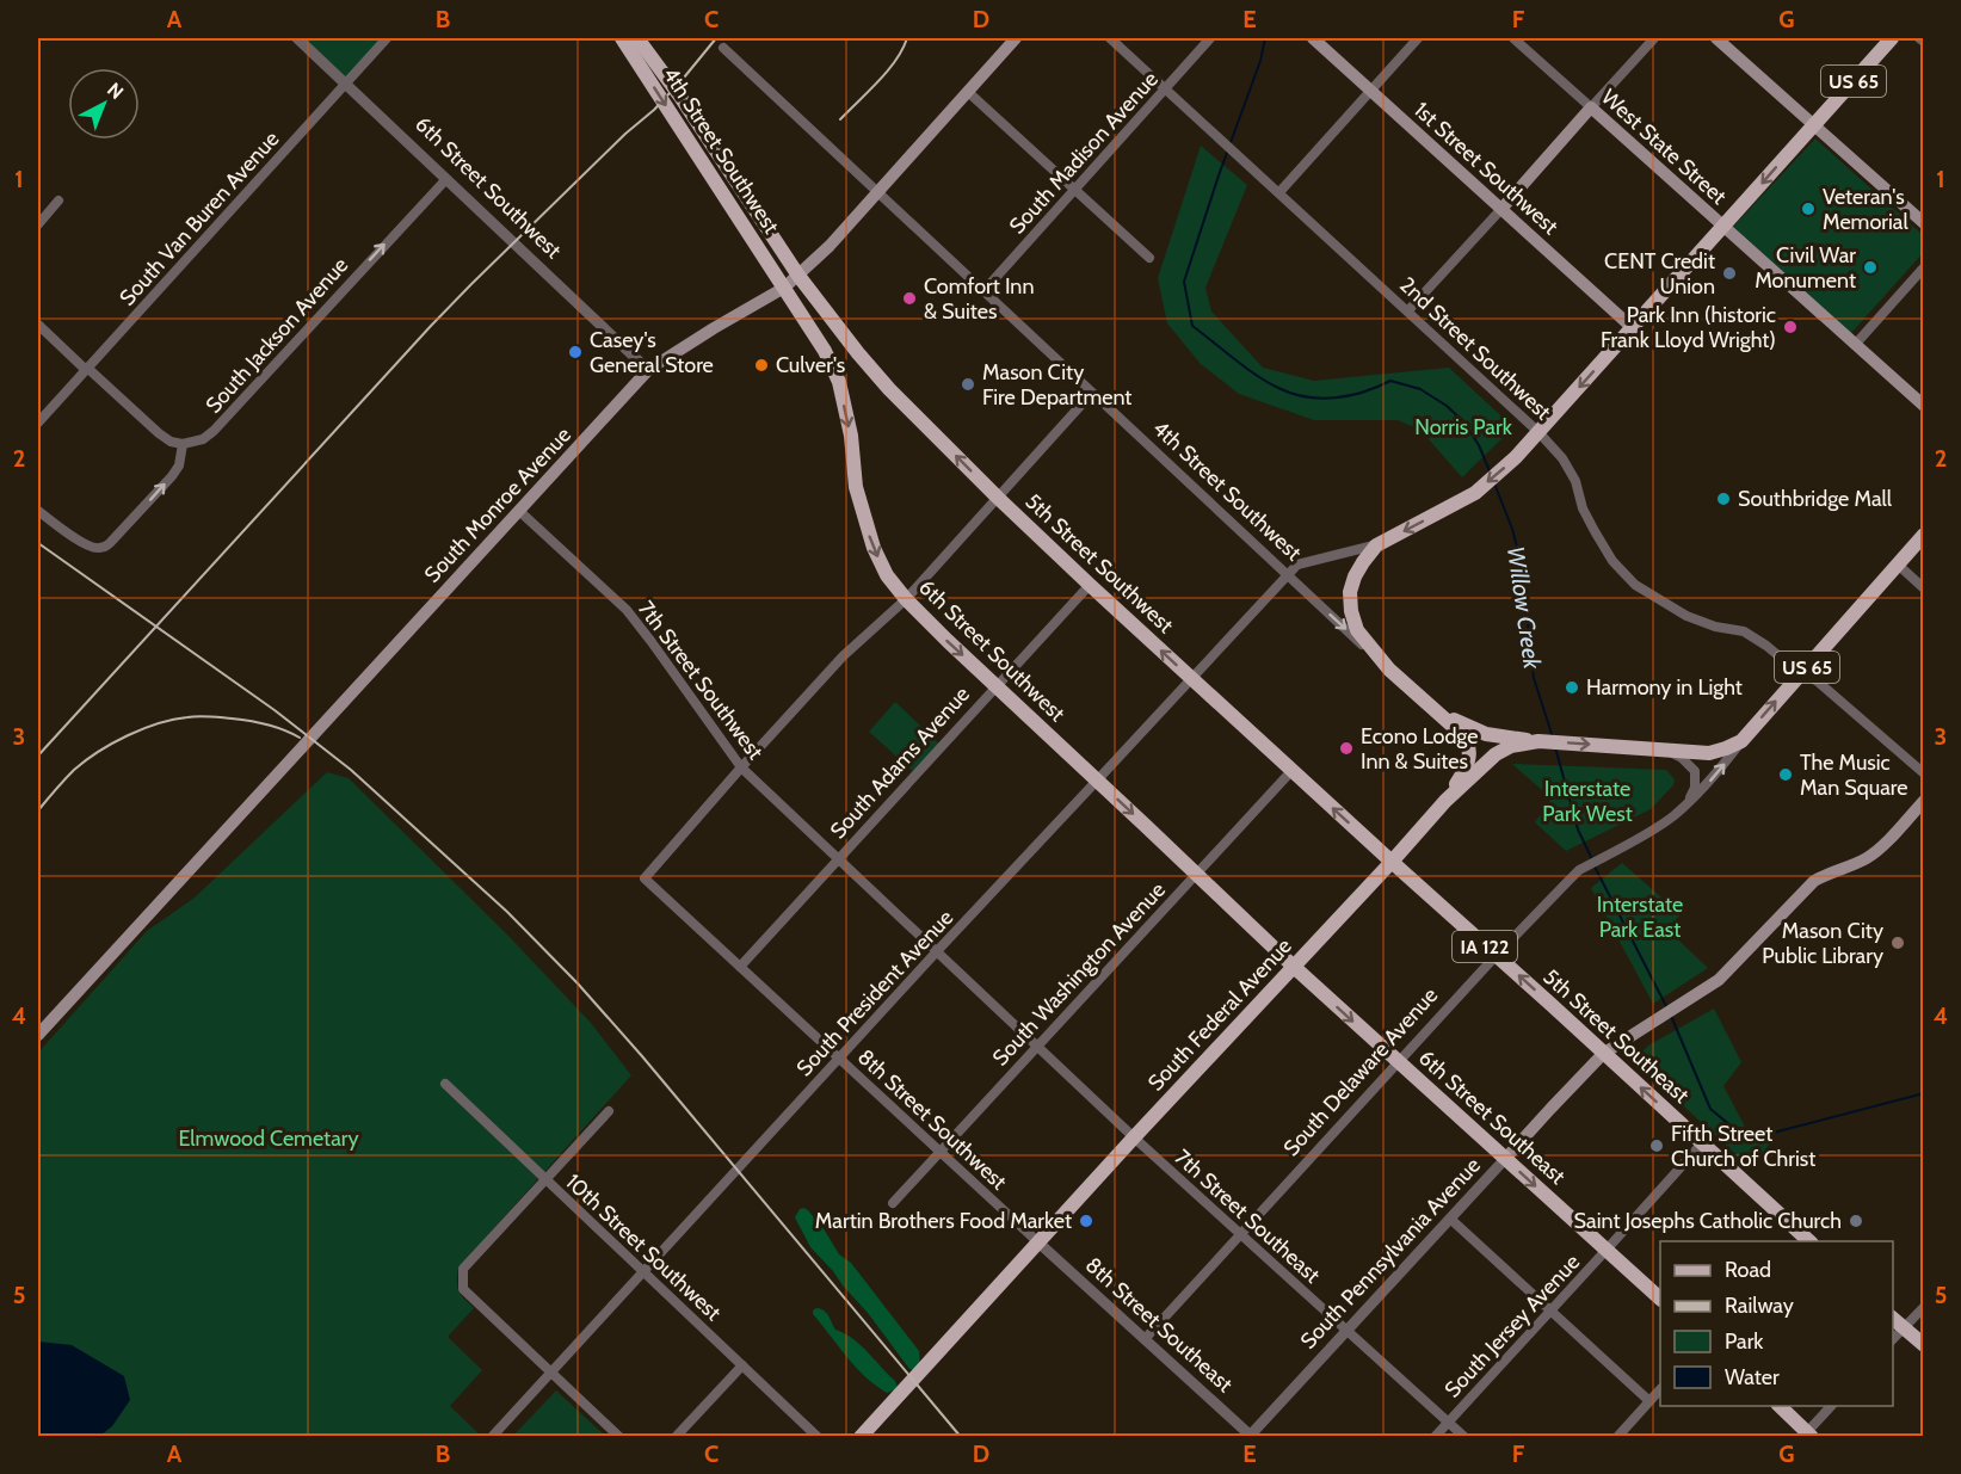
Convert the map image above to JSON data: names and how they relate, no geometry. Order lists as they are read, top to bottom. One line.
{"streets":{"main road":["US 65","West State Street","4th Street Southwest","1st Street Southwest","6th Street Southwest","South Monroe Avenue","5th Street Southwest","IA 122","South Federal Avenue","5th Street Southeast","South Delaware Avenue","6th Street Southeast","South Pennsylvania Avenue"],"street":["South Madison Avenue","South Van Buren Avenue","South Jackson Avenue","2nd Street Southwest","7th Street Southwest","South Adams Avenue","South Washington Avenue","South President Avenue","8th Street Southwest","7th Street Southeast","10th Street Southwest","8th Street Southeast","South Jersey Avenue"]},"crossings":[["US 65","West State Street"],["US 65","4th Street Southwest"],["US 65","1st Street Southwest"],["US 65","2nd Street Southwest"],["US 65","South Federal Avenue"],["4th Street Southwest","South Madison Avenue"],["4th Street Southwest","6th Street Southwest"],["4th Street Southwest","South Monroe Avenue"],["4th Street Southwest","5th Street Southwest"],["4th Street Southwest","South President Avenue"],["South Madison Avenue","2nd Street Southwest"],["6th Street Southwest","South Van Buren Avenue"],["6th Street Southwest","South Jackson Avenue"],["6th Street Southwest","South Monroe Avenue"],["6th Street Southwest","South Adams Avenue"],["6th Street Southwest","South Washington Avenue"],["6th Street Southwest","South President Avenue"],["6th Street Southwest","South Federal Avenue"],["6th Street Southwest","6th Street Southeast"],["2nd Street Southwest","South Delaware Avenue"],["South Monroe Avenue","5th Street Southwest"],["South Monroe Avenue","7th Street Southwest"],["5th Street Southwest","South Adams Avenue"],["5th Street Southwest","South Washington Avenue"],["5th Street Southwest","South President Avenue"],["5th Street Southwest","South Federal Avenue"],["5th Street Southwest","5th Street Southeast"],["7th Street Southwest","South Adams Avenue"],["7th Street Southwest","South Washington Avenue"],["7th Street Southwest","South President Avenue"],["7th Street Southwest","South Federal Avenue"],["7th Street Southwest","8th Street Southwest"],["7th Street Southwest","7th Street Southeast"],["South Adams Avenue","8th Street Southwest"],["South Washington Avenue","8th Street Southwest"],["South President Avenue","8th Street Southwest"],["South President Avenue","10th Street Southwest"],["South Federal Avenue","5th Street Southeast"],["South Federal Avenue","South Delaware Avenue"],["South Federal Avenue","6th Street Southeast"],["South Federal Avenue","8th Street Southwest"],["South Federal Avenue","7th Street Southeast"],["South Federal Avenue","8th Street Southeast"],["5th Street Southeast","South Delaware Avenue"],["5th Street Southeast","South Pennsylvania Avenue"],["5th Street Southeast","South Jersey Avenue"],["South Delaware Avenue","6th Street Southeast"],["South Delaware Avenue","7th Street Southeast"],["South Delaware Avenue","8th Street Southeast"],["6th Street Southeast","South Pennsylvania Avenue"],["6th Street Southeast","South Jersey Avenue"],["8th Street Southwest","8th Street Southeast"],["7th Street Southeast","South Pennsylvania Avenue"],["7th Street Southeast","South Jersey Avenue"],["South Pennsylvania Avenue","8th Street Southeast"]],"one_way":["6th Street Southwest","South Jackson Avenue","5th Street Southwest","5th Street Southeast","6th Street Southeast"],"water":["Willow Creek"],"parks":["Norris Park","Interstate Park West","Interstate Park East","Elmwood Cemetary"],"places":["Veteran's Memorial","Civil War Monument","CENT Credit Union","Comfort Inn & Suites","Park Inn (historic Frank Lloyd Wright)","Casey's General Store","Culver's","Mason City Fire Department","Southbridge Mall","Harmony in Light","Econo Lodge Inn & Suites","The Music Man Square","Mason City Public Library","Fifth Street Church of Christ","Martin Brothers Food Market","Saint Josephs Catholic Church"],"legend":["Road","Railway","Park","Water"],"north":"top right","grid":{"columns":["A","B","C","D","E","F","G"],"rows":["1","2","3","4","5"]}}
